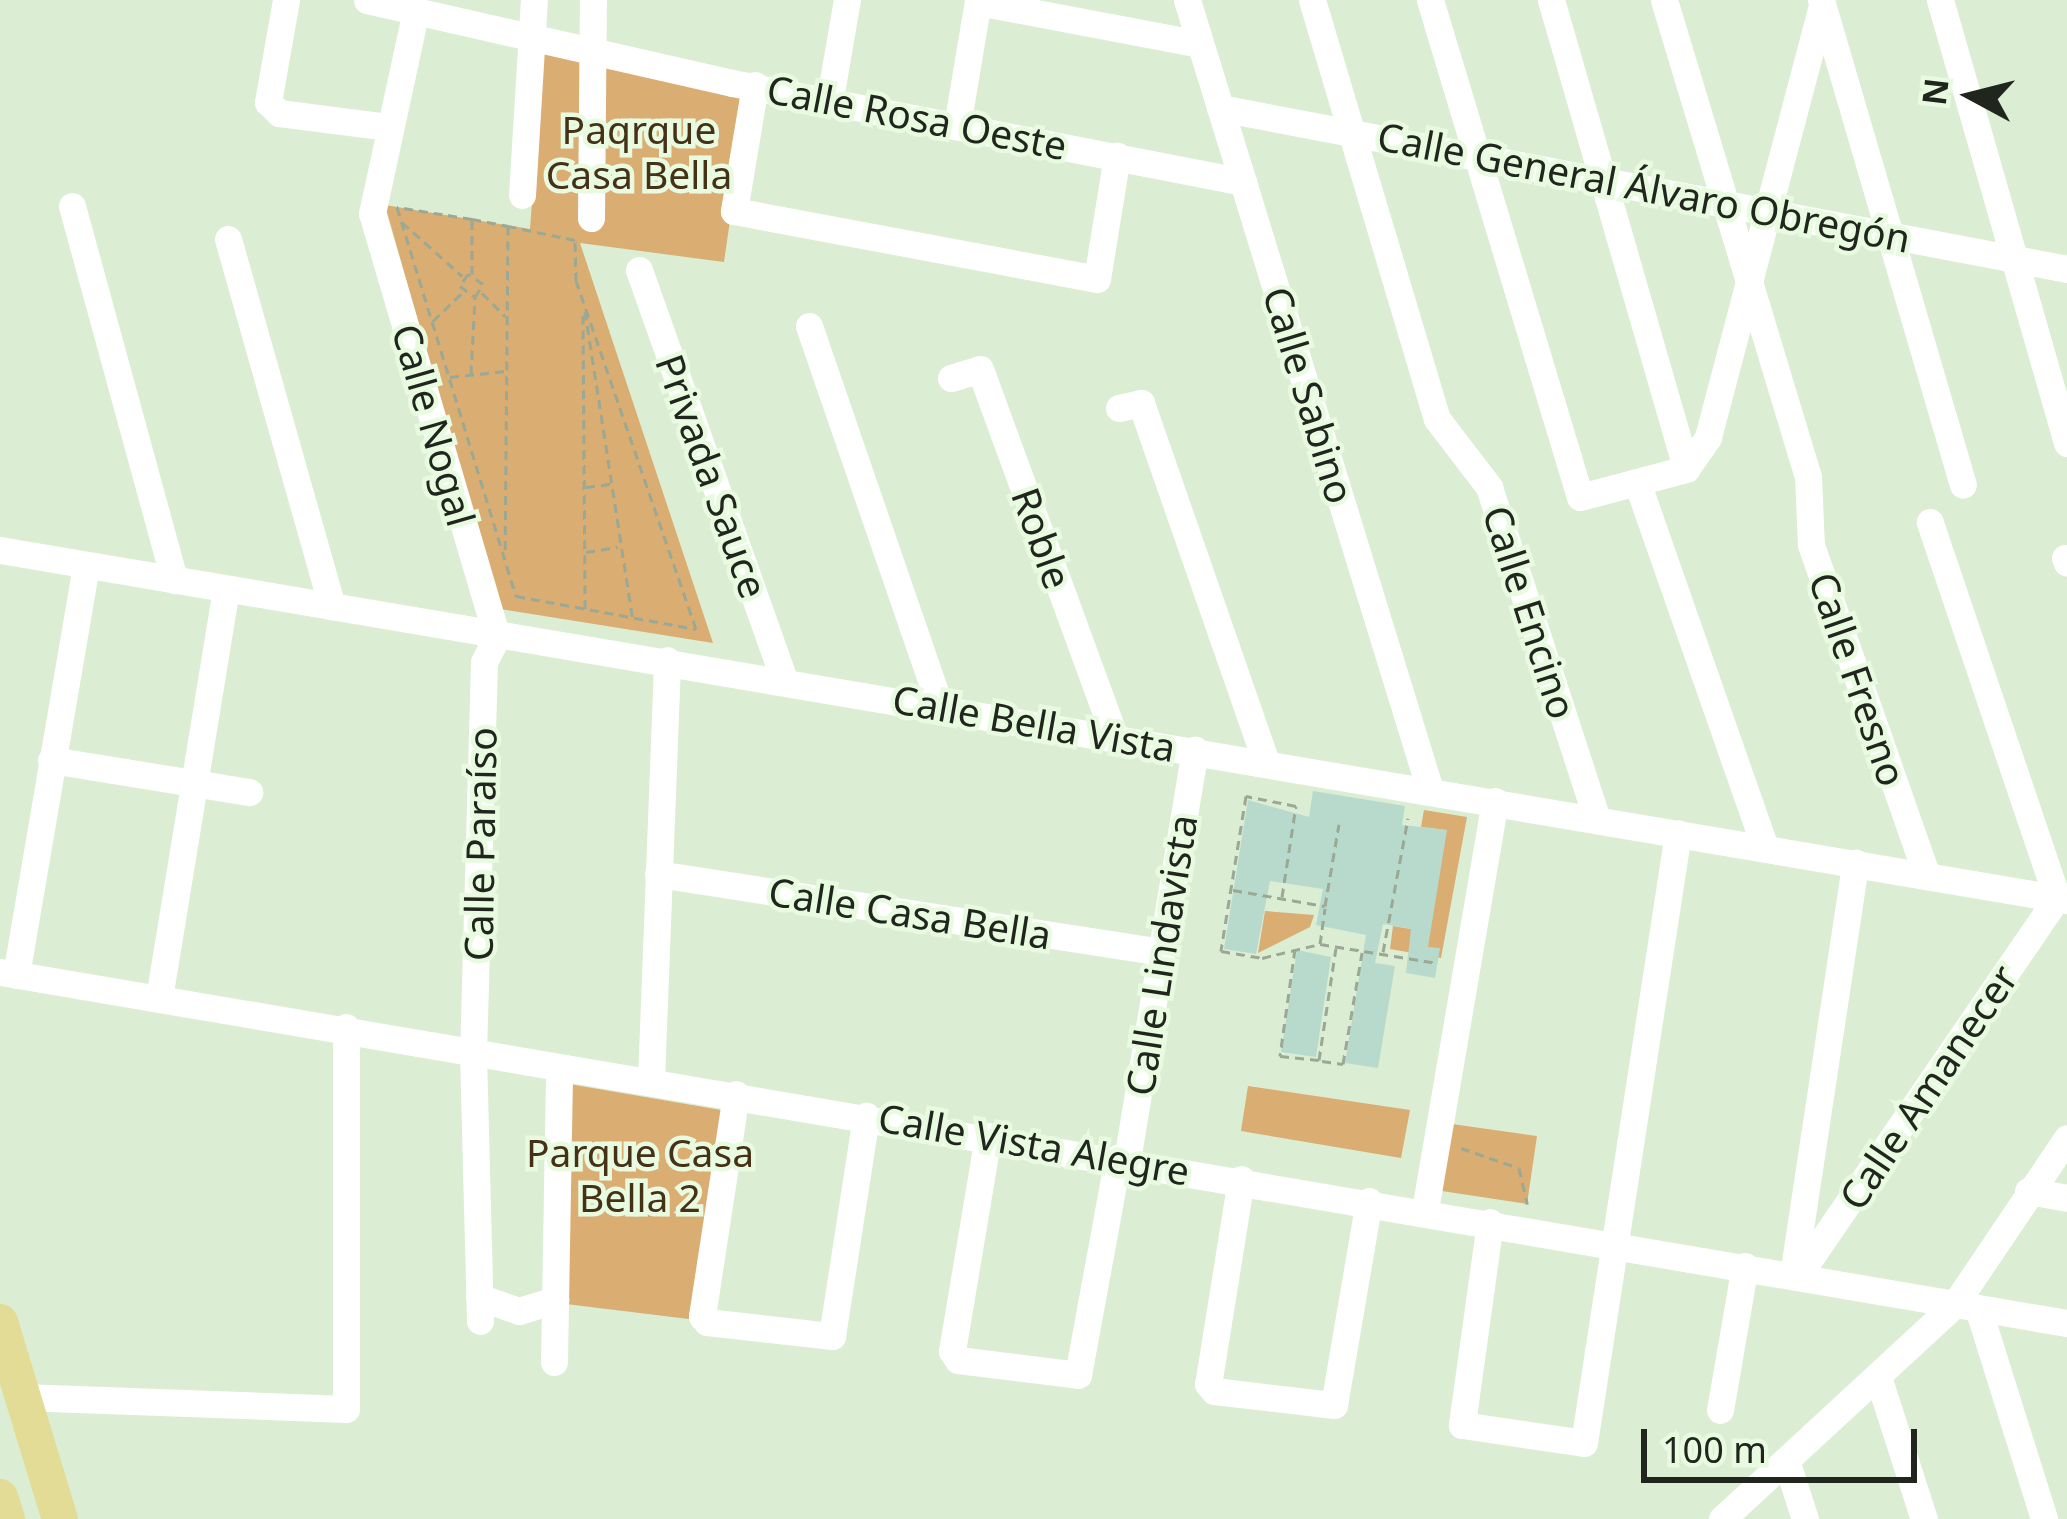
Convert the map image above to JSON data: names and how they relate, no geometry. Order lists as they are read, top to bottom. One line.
{"streets":{"street":["Calle Rosa Oeste","Calle General Álvaro Obregón","Calle Sabino","Calle Nogal","Privada Sauce","Roble","Calle Encino","Calle Fresno","Calle Bella Vista","Calle Paraíso","Calle Casa Bella","Calle Lindavista","Calle Amanecer","Calle Vista Alegre"]},"crossings":[["Calle Rosa Oeste","Calle Sabino"],["Calle General Álvaro Obregón","Calle Sabino"],["Calle General Álvaro Obregón","Calle Encino"],["Calle General Álvaro Obregón","Calle Fresno"],["Calle Sabino","Calle Bella Vista"],["Calle Nogal","Calle Bella Vista"],["Calle Nogal","Calle Paraíso"],["Privada Sauce","Calle Bella Vista"],["Roble","Calle Bella Vista"],["Calle Encino","Calle Bella Vista"],["Calle Fresno","Calle Bella Vista"],["Calle Bella Vista","Calle Paraíso"],["Calle Bella Vista","Calle Lindavista"],["Calle Bella Vista","Calle Amanecer"],["Calle Paraíso","Calle Vista Alegre"],["Calle Casa Bella","Calle Lindavista"],["Calle Lindavista","Calle Vista Alegre"],["Calle Amanecer","Calle Vista Alegre"]],"parks":["Paqrque Casa Bella","Parque Casa Bella 2"],"scale_bar":"100 m","north":"left"}
